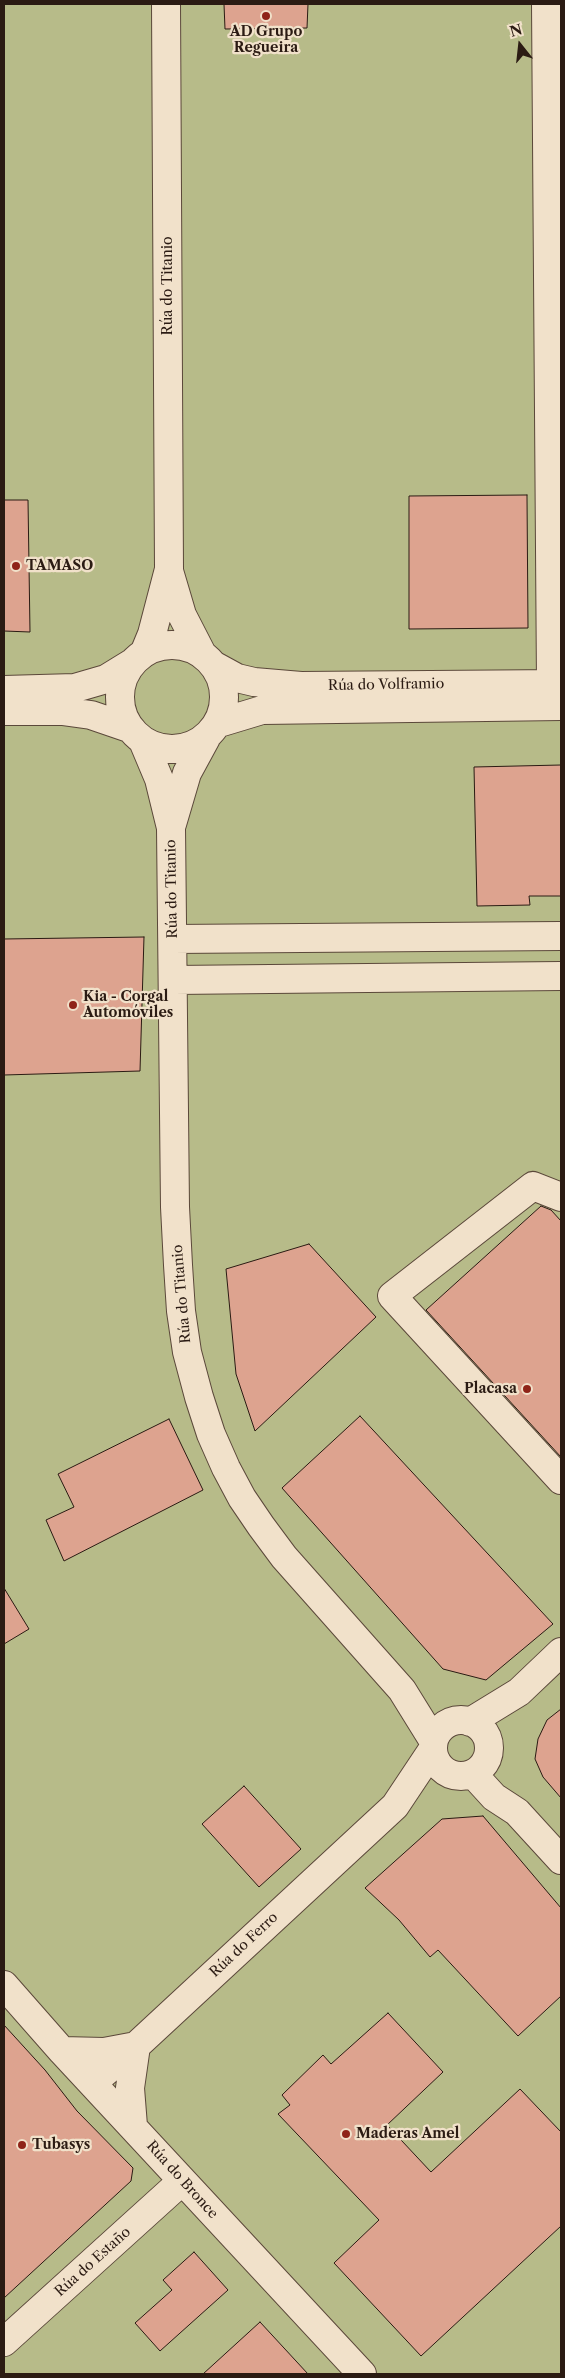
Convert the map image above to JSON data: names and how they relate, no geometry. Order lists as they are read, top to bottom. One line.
{"streets":{"street":["Rúa do Titanio","Rúa do Volframio","Rúa do Ferro","Rúa do Bronce","Rúa do Estaño"]},"crossings":[["Rúa do Titanio","Rúa do Ferro"],["Rúa do Ferro","Rúa do Bronce"],["Rúa do Bronce","Rúa do Estaño"]],"places":["AD Grupo Regueira","TAMASO","Kia - Corgal Automóviles","Placasa","Maderas Amel","Tubasys"],"north":"top"}
